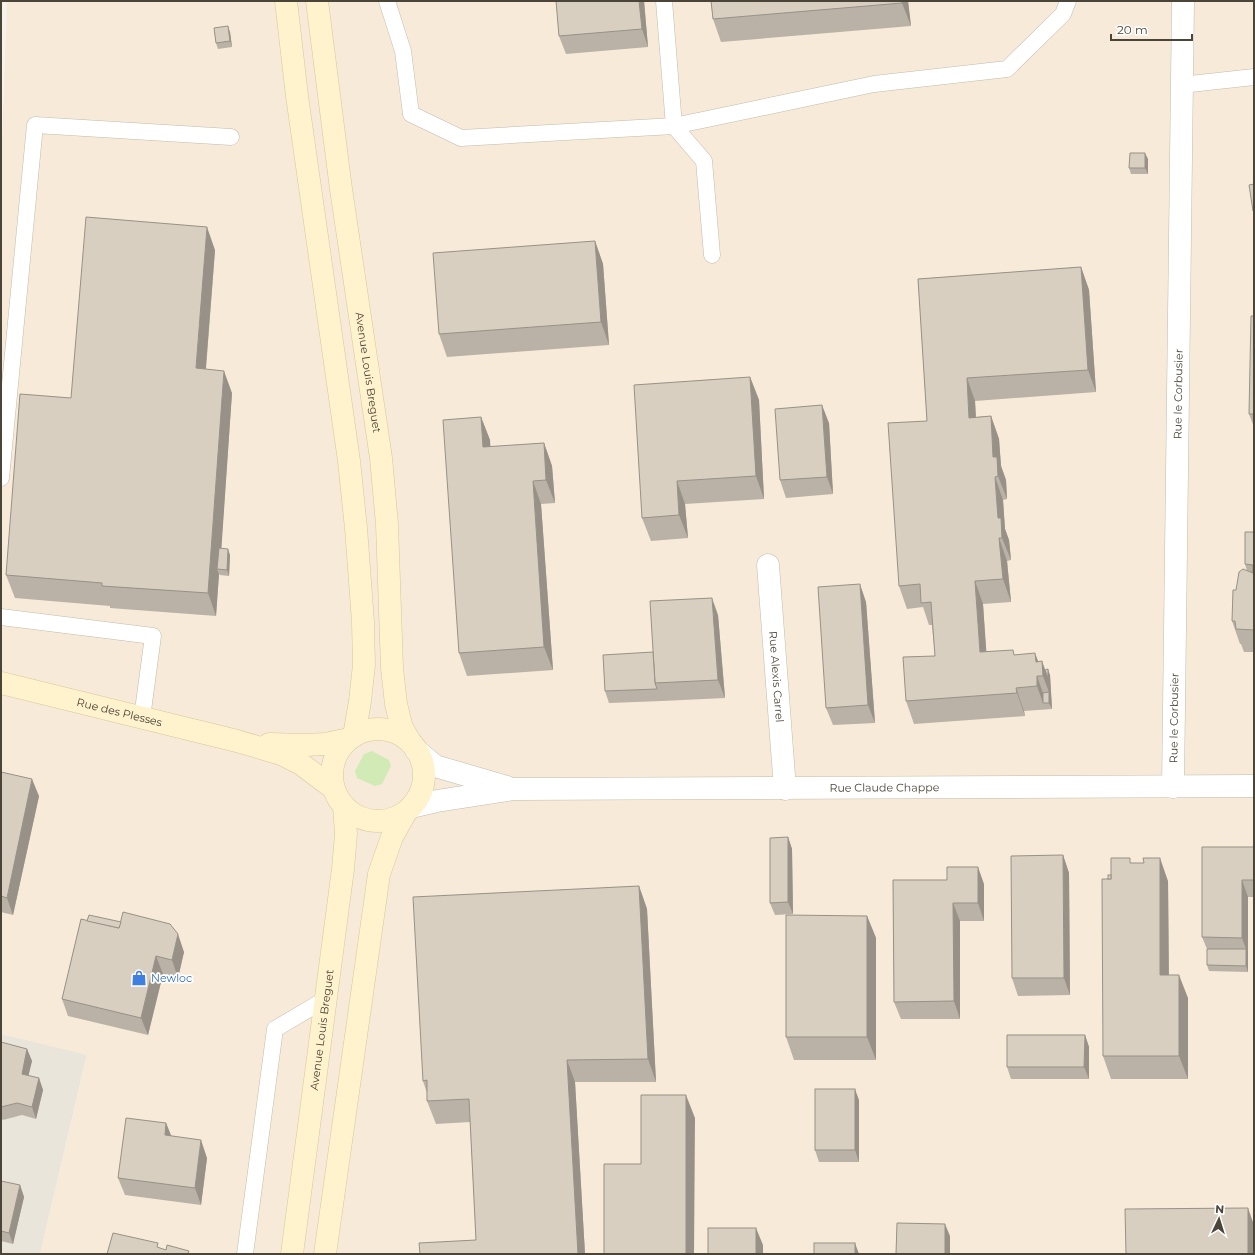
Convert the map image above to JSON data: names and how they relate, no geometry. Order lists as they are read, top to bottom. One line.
{"streets":{"street":["Avenue Louis Breguet","Rue le Corbusier","Rue Alexis Carrel","Rue des Plesses","Rue Claude Chappe"]},"crossings":[["Avenue Louis Breguet","Rue des Plesses"],["Avenue Louis Breguet","Rue Claude Chappe"],["Rue le Corbusier","Rue Claude Chappe"],["Rue Alexis Carrel","Rue Claude Chappe"],["Rue des Plesses","Rue Claude Chappe"]],"places":{"shop":["Newloc"]},"scale_bar":"20 m","north":"top"}
